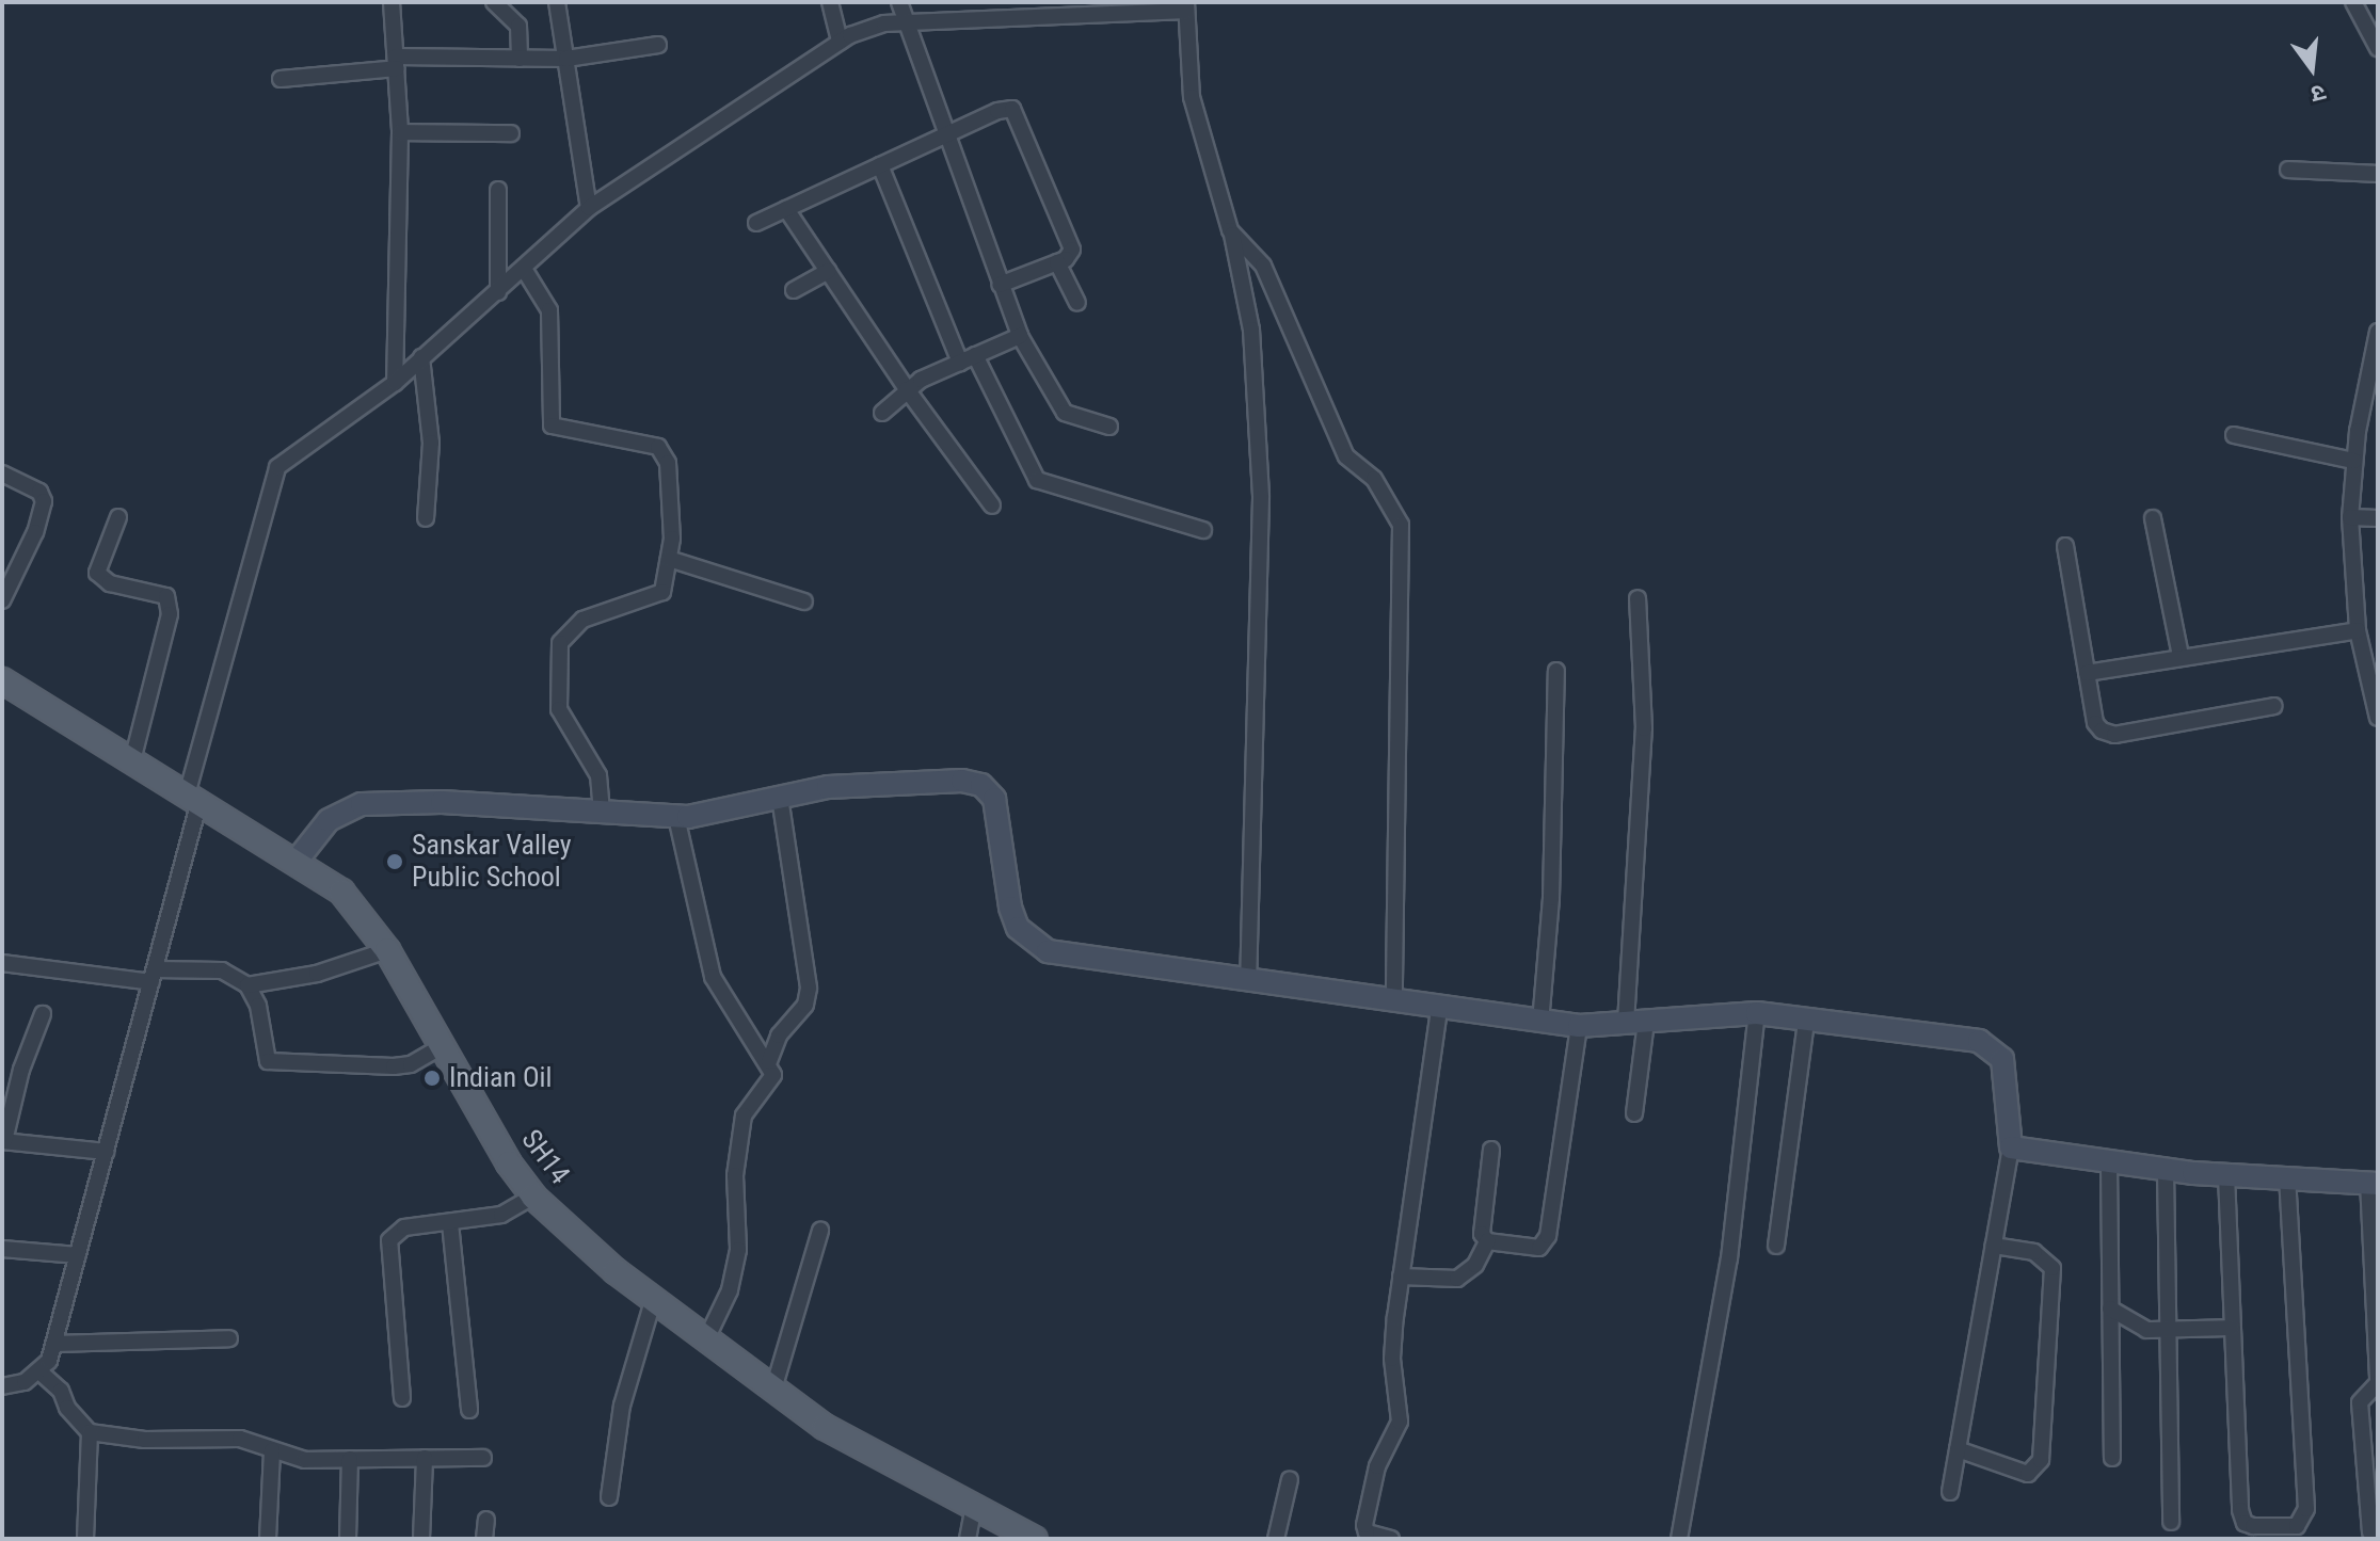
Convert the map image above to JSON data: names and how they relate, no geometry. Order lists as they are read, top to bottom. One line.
{"streets":{"main road":["SH14"]},"places":["Sanskar Valley Public School","Indian Oil"],"north":"bottom"}
